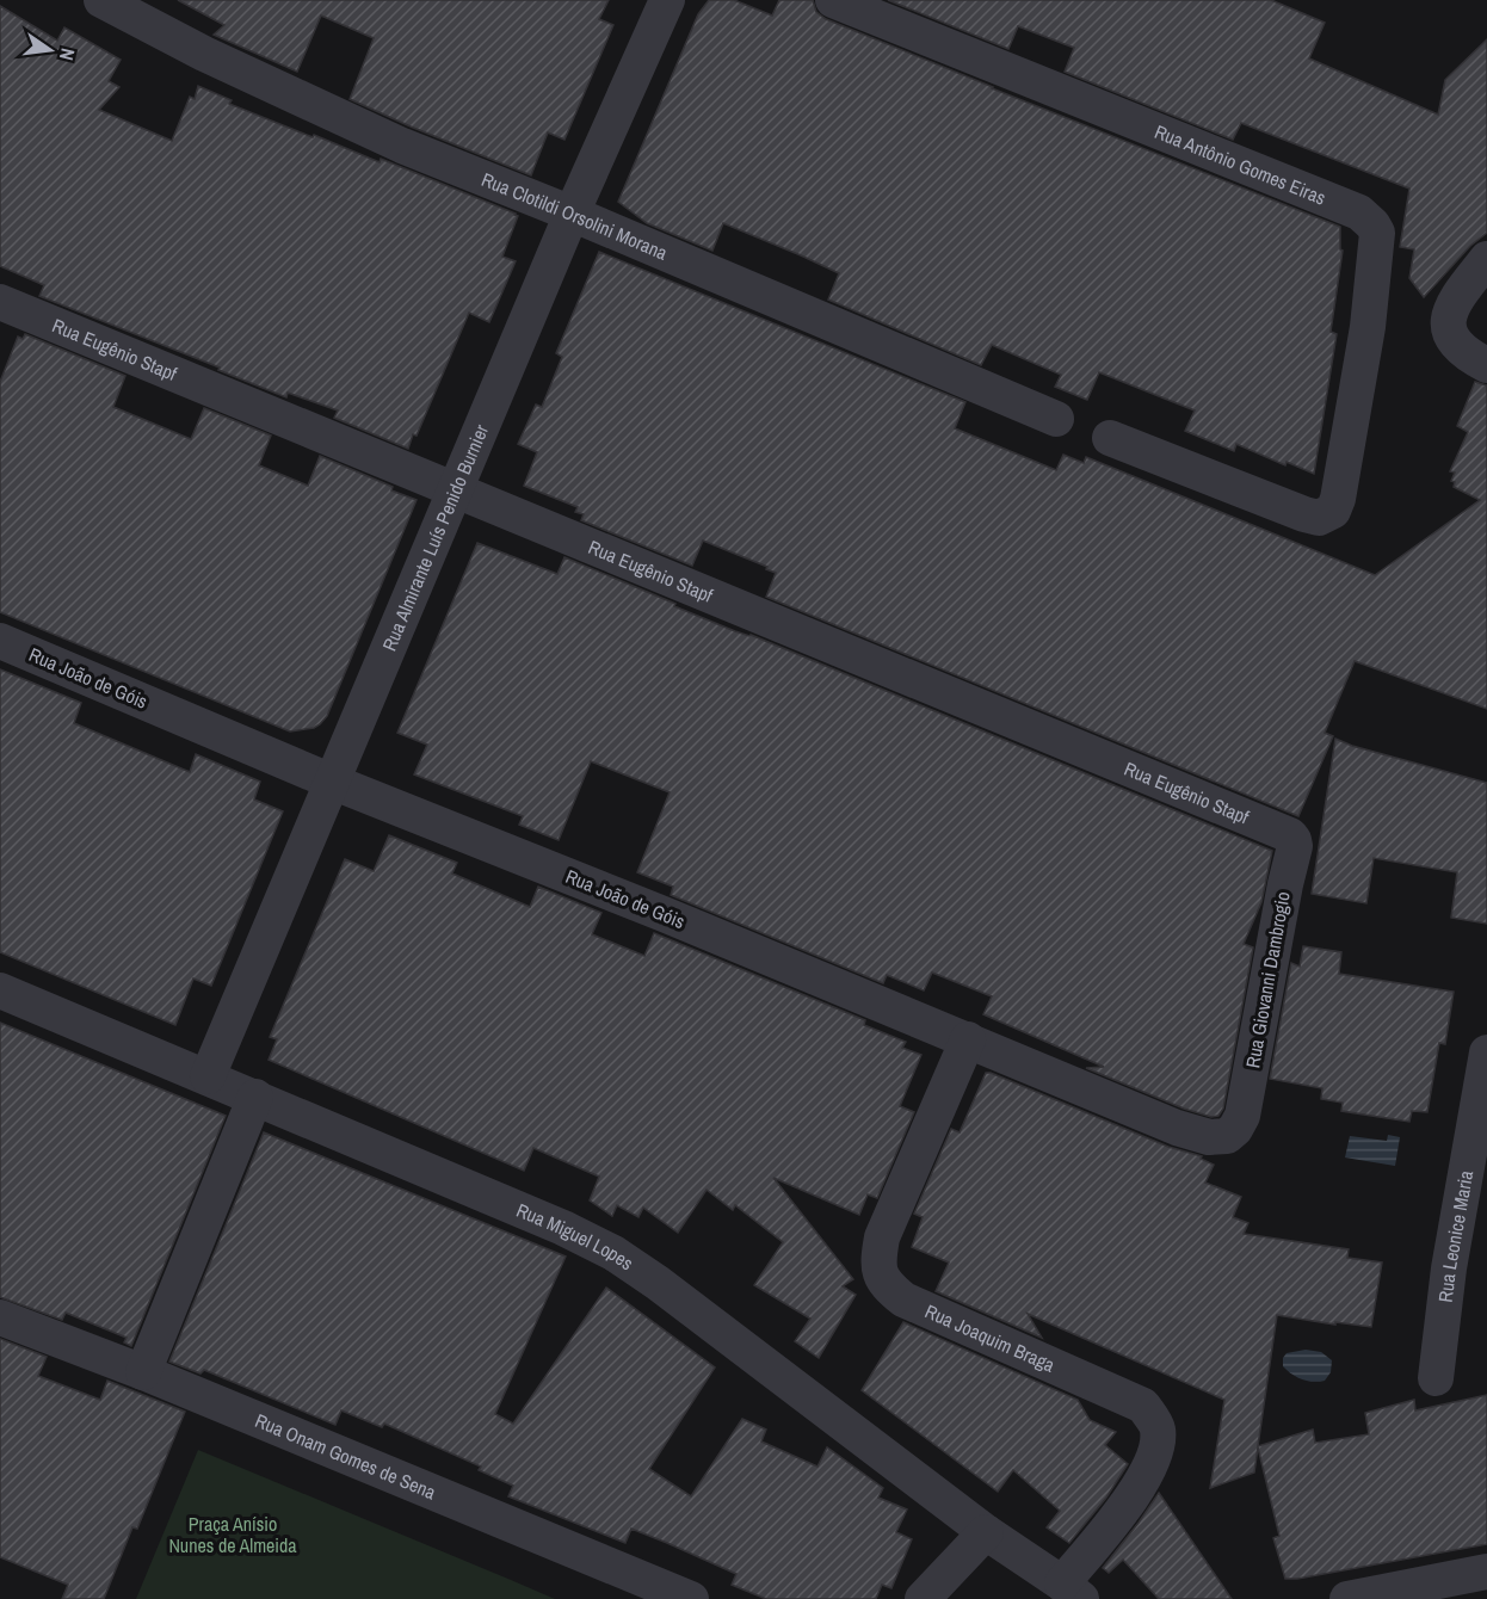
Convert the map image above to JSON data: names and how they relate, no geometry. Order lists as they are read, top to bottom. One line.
{"streets":{"street":["Rua Antônio Gomes Eiras","Rua Clotildi Orsolini Morana","Rua Eugênio Stapf","Rua Almirante Luís Penido Burnier","Rua João de Góis","Rua Giovanni Dambrogio","Rua Leonice Maria","Rua Miguel Lopes","Rua Joaquim Braga","Rua Onam Gomes de Sena"]},"crossings":[["Rua Clotildi Orsolini Morana","Rua Almirante Luís Penido Burnier"],["Rua Eugênio Stapf","Rua Almirante Luís Penido Burnier"],["Rua Eugênio Stapf","Rua Giovanni Dambrogio"],["Rua Almirante Luís Penido Burnier","Rua João de Góis"],["Rua Almirante Luís Penido Burnier","Rua Miguel Lopes"],["Rua João de Góis","Rua Giovanni Dambrogio"],["Rua João de Góis","Rua Joaquim Braga"],["Rua Miguel Lopes","Rua Joaquim Braga"]],"parks":["Praça Anísio Nunes de Almeida"],"north":"right"}
